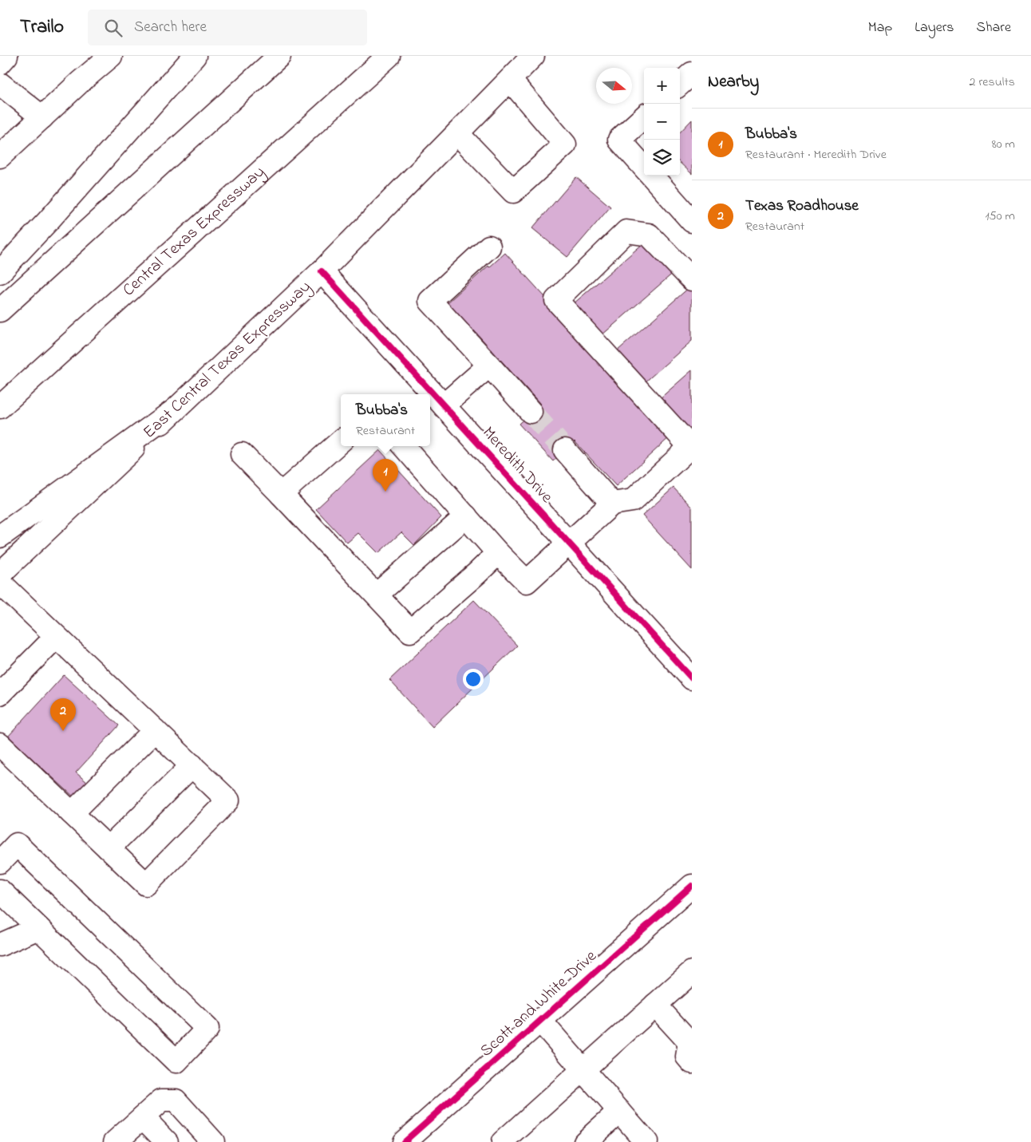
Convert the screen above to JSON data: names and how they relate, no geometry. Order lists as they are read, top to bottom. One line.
{"streets":{"main road":["Central Texas Expressway","East Central Texas Expressway","Meredith Drive","Scott and White Drive"]},"crossings":[["East Central Texas Expressway","Meredith Drive"]],"north":"right","page":{"header":"Trailo","search":"Search here","nav":["Map","Layers","Share"],"heading":["Nearby","2 results"],"map_buttons":["+","−"],"list":[{"mark":"1","name":"Bubba's","note":"Restaurant · Meredith Drive","value":"80 m"},{"mark":"2","name":"Texas Roadhouse","note":"Restaurant","value":"150 m"}],"popup":["Bubba's","Restaurant"],"pins":["1","2"]}}
